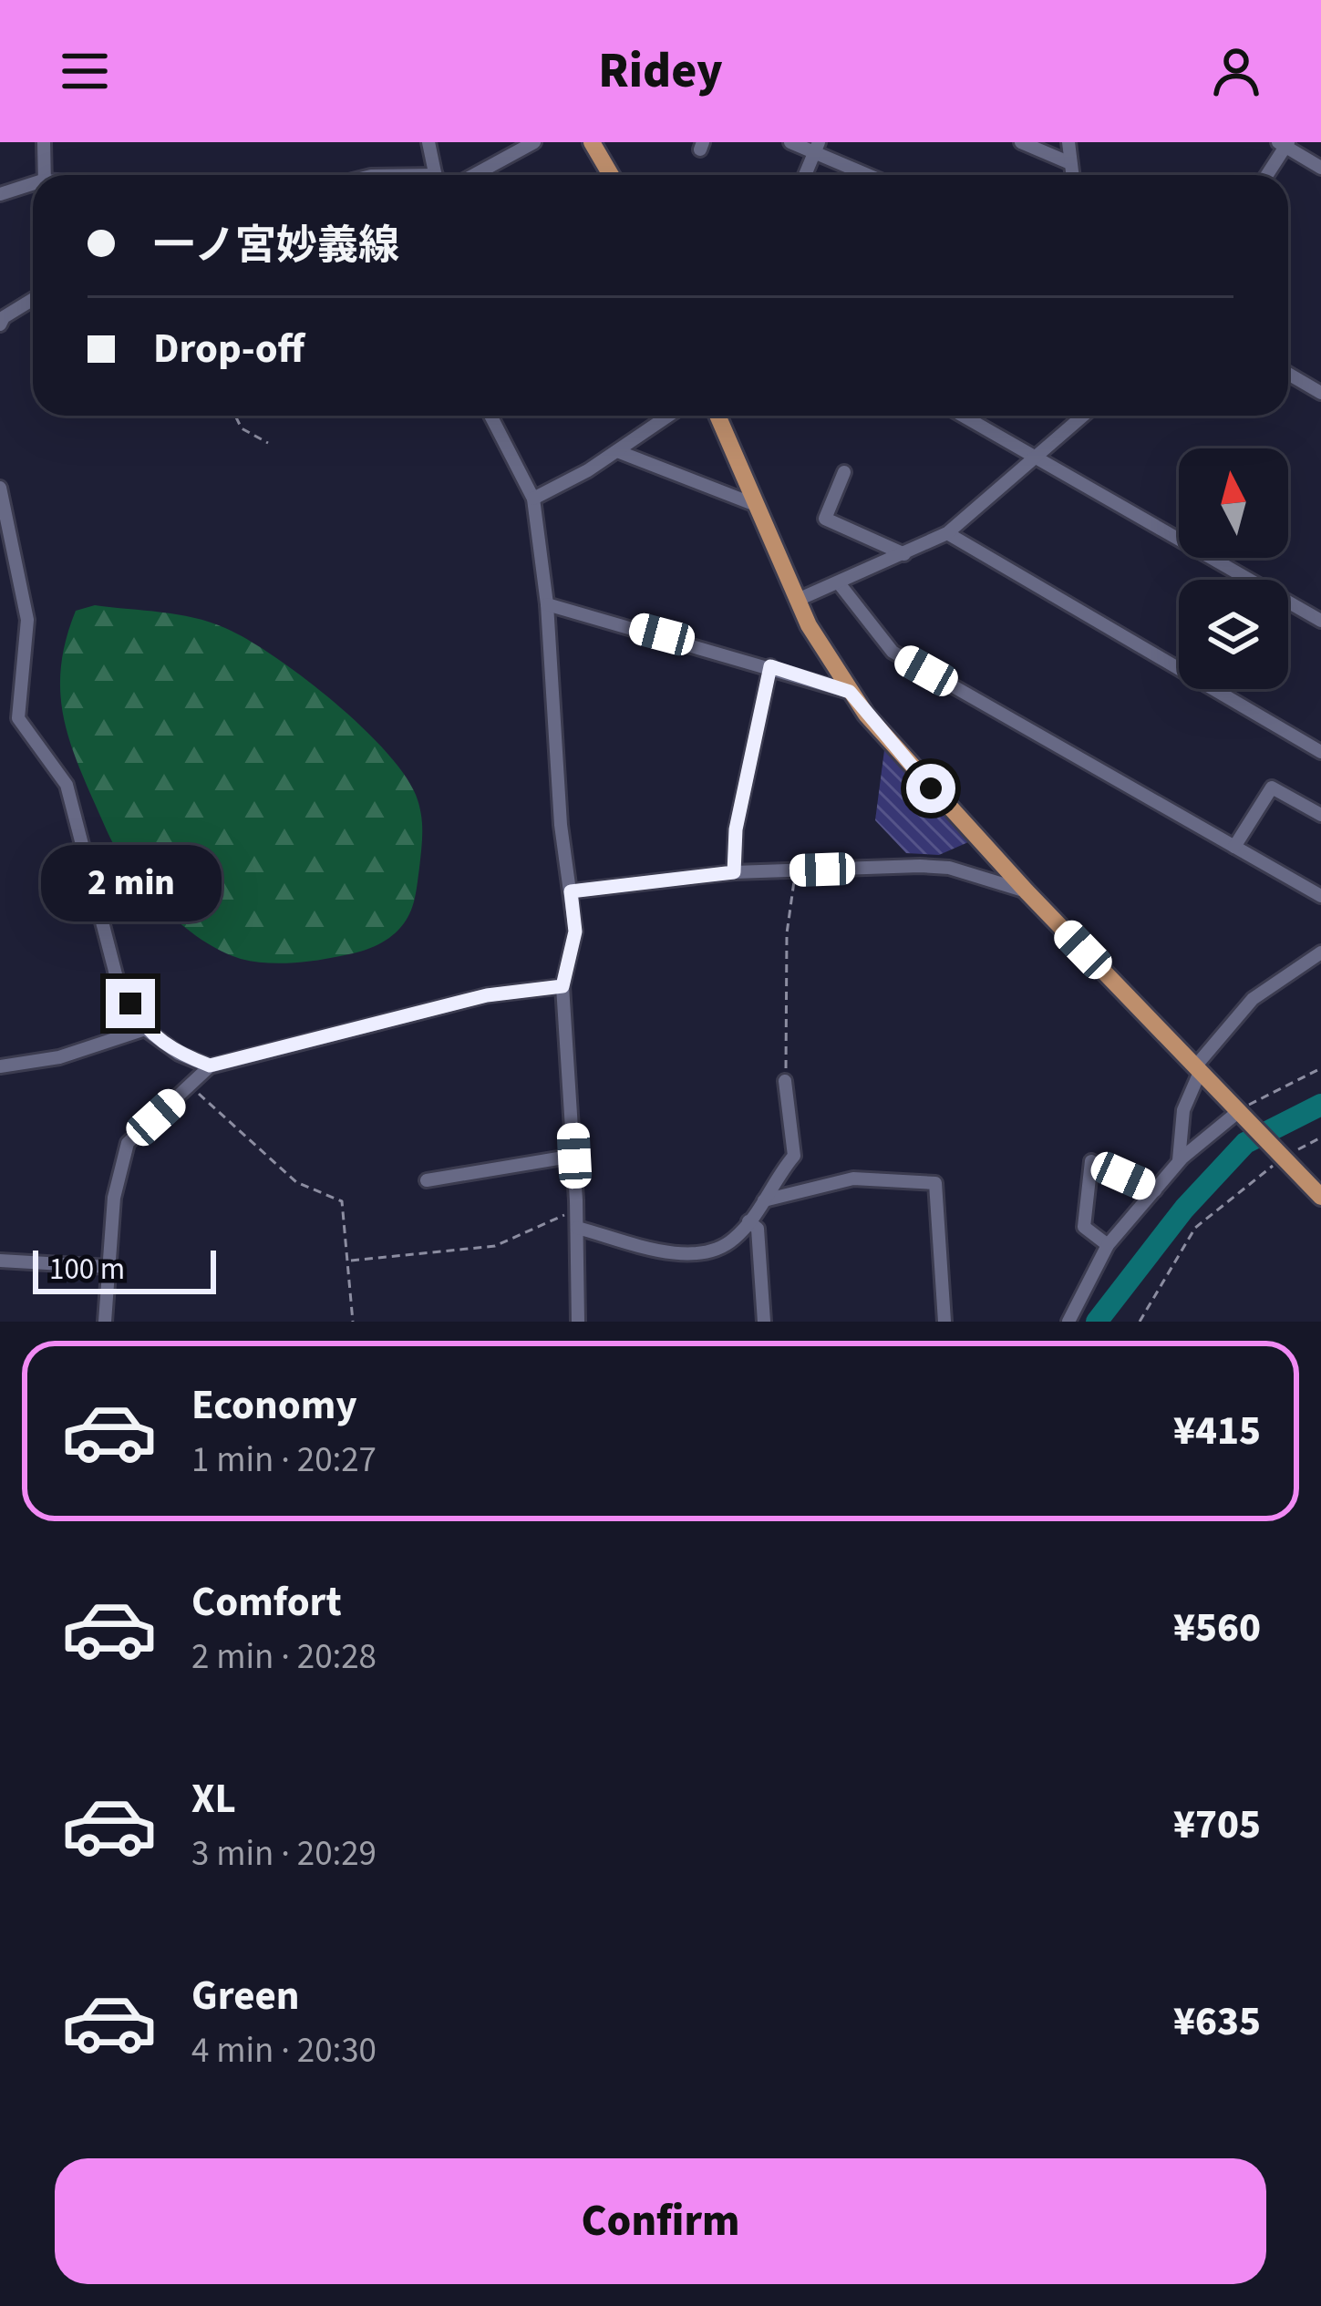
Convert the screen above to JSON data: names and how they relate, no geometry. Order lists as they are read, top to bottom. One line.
{"scale_bar":"100 m","north":"top","page":{"header":"Ridey","banner":["一ノ宮妙義線","Drop-off"],"bubble":"2 min","scale":"100 m","list":[{"name":"Economy","note":"1 min · 20:27","value":"¥415"},{"name":"Comfort","note":"2 min · 20:28","value":"¥560"},{"name":"XL","note":"3 min · 20:29","value":"¥705"},{"name":"Green","note":"4 min · 20:30","value":"¥635"}],"buttons":"Confirm"}}
